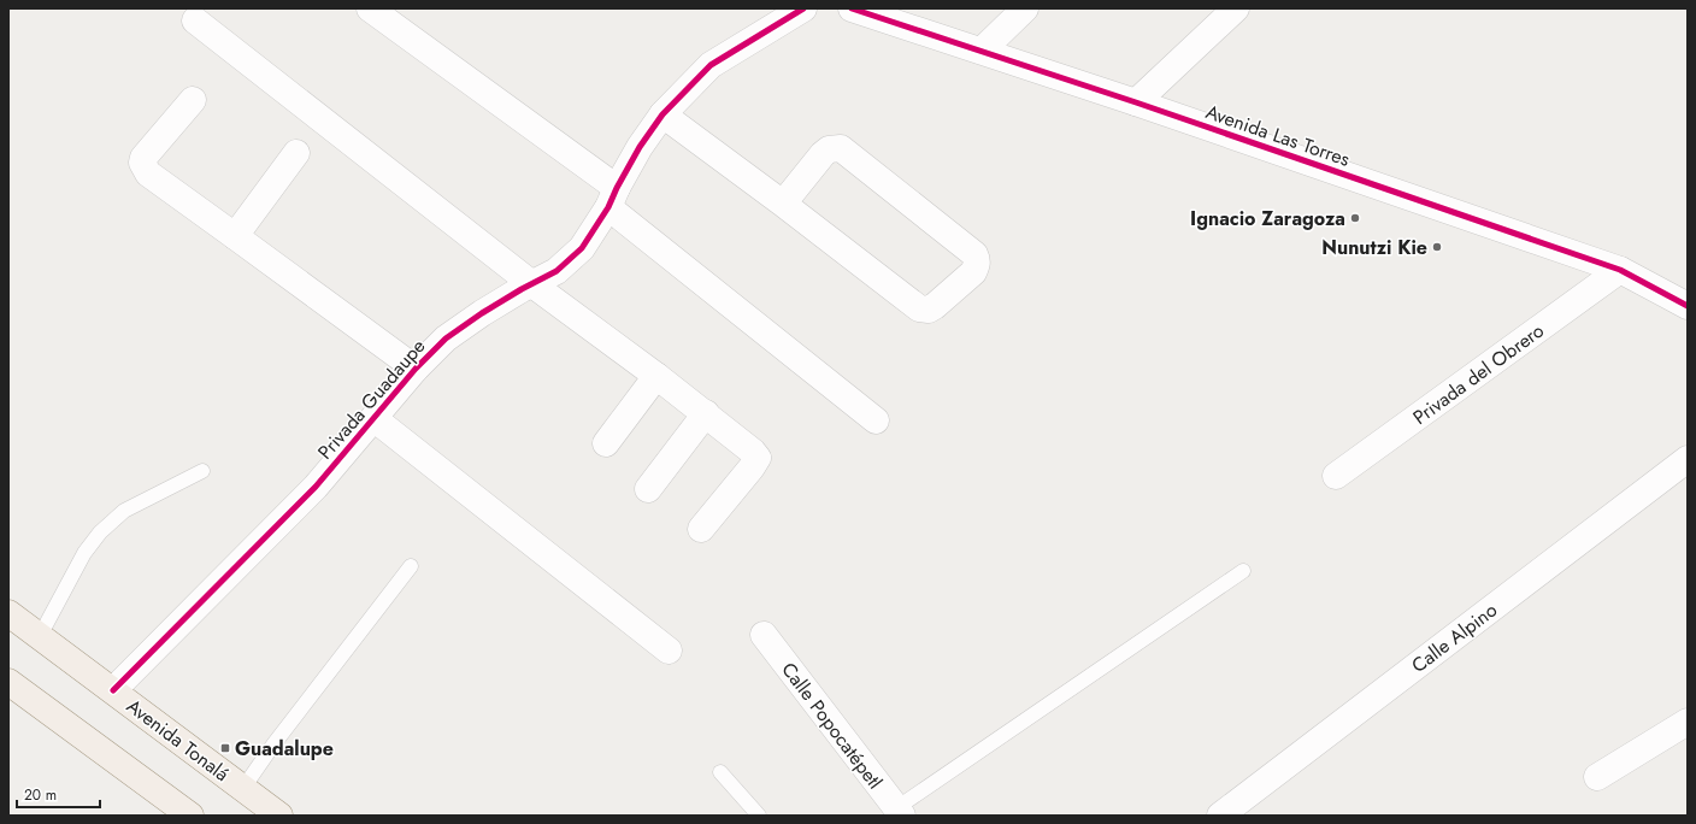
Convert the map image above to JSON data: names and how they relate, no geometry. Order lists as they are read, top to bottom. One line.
{"streets":{"main road":["Avenida Tonalá"],"street":["Avenida Las Torres","Privada del Obrero","Privada Guadaupe","Calle Alpino","Calle Popocatépetl"]},"crossings":[["Avenida Las Torres","Privada del Obrero"],["Privada Guadaupe","Avenida Tonalá"]],"places":{"other":["Ignacio Zaragoza","Nunutzi Kie"],"transit":["Guadalupe"]},"scale_bar":"20 m"}
